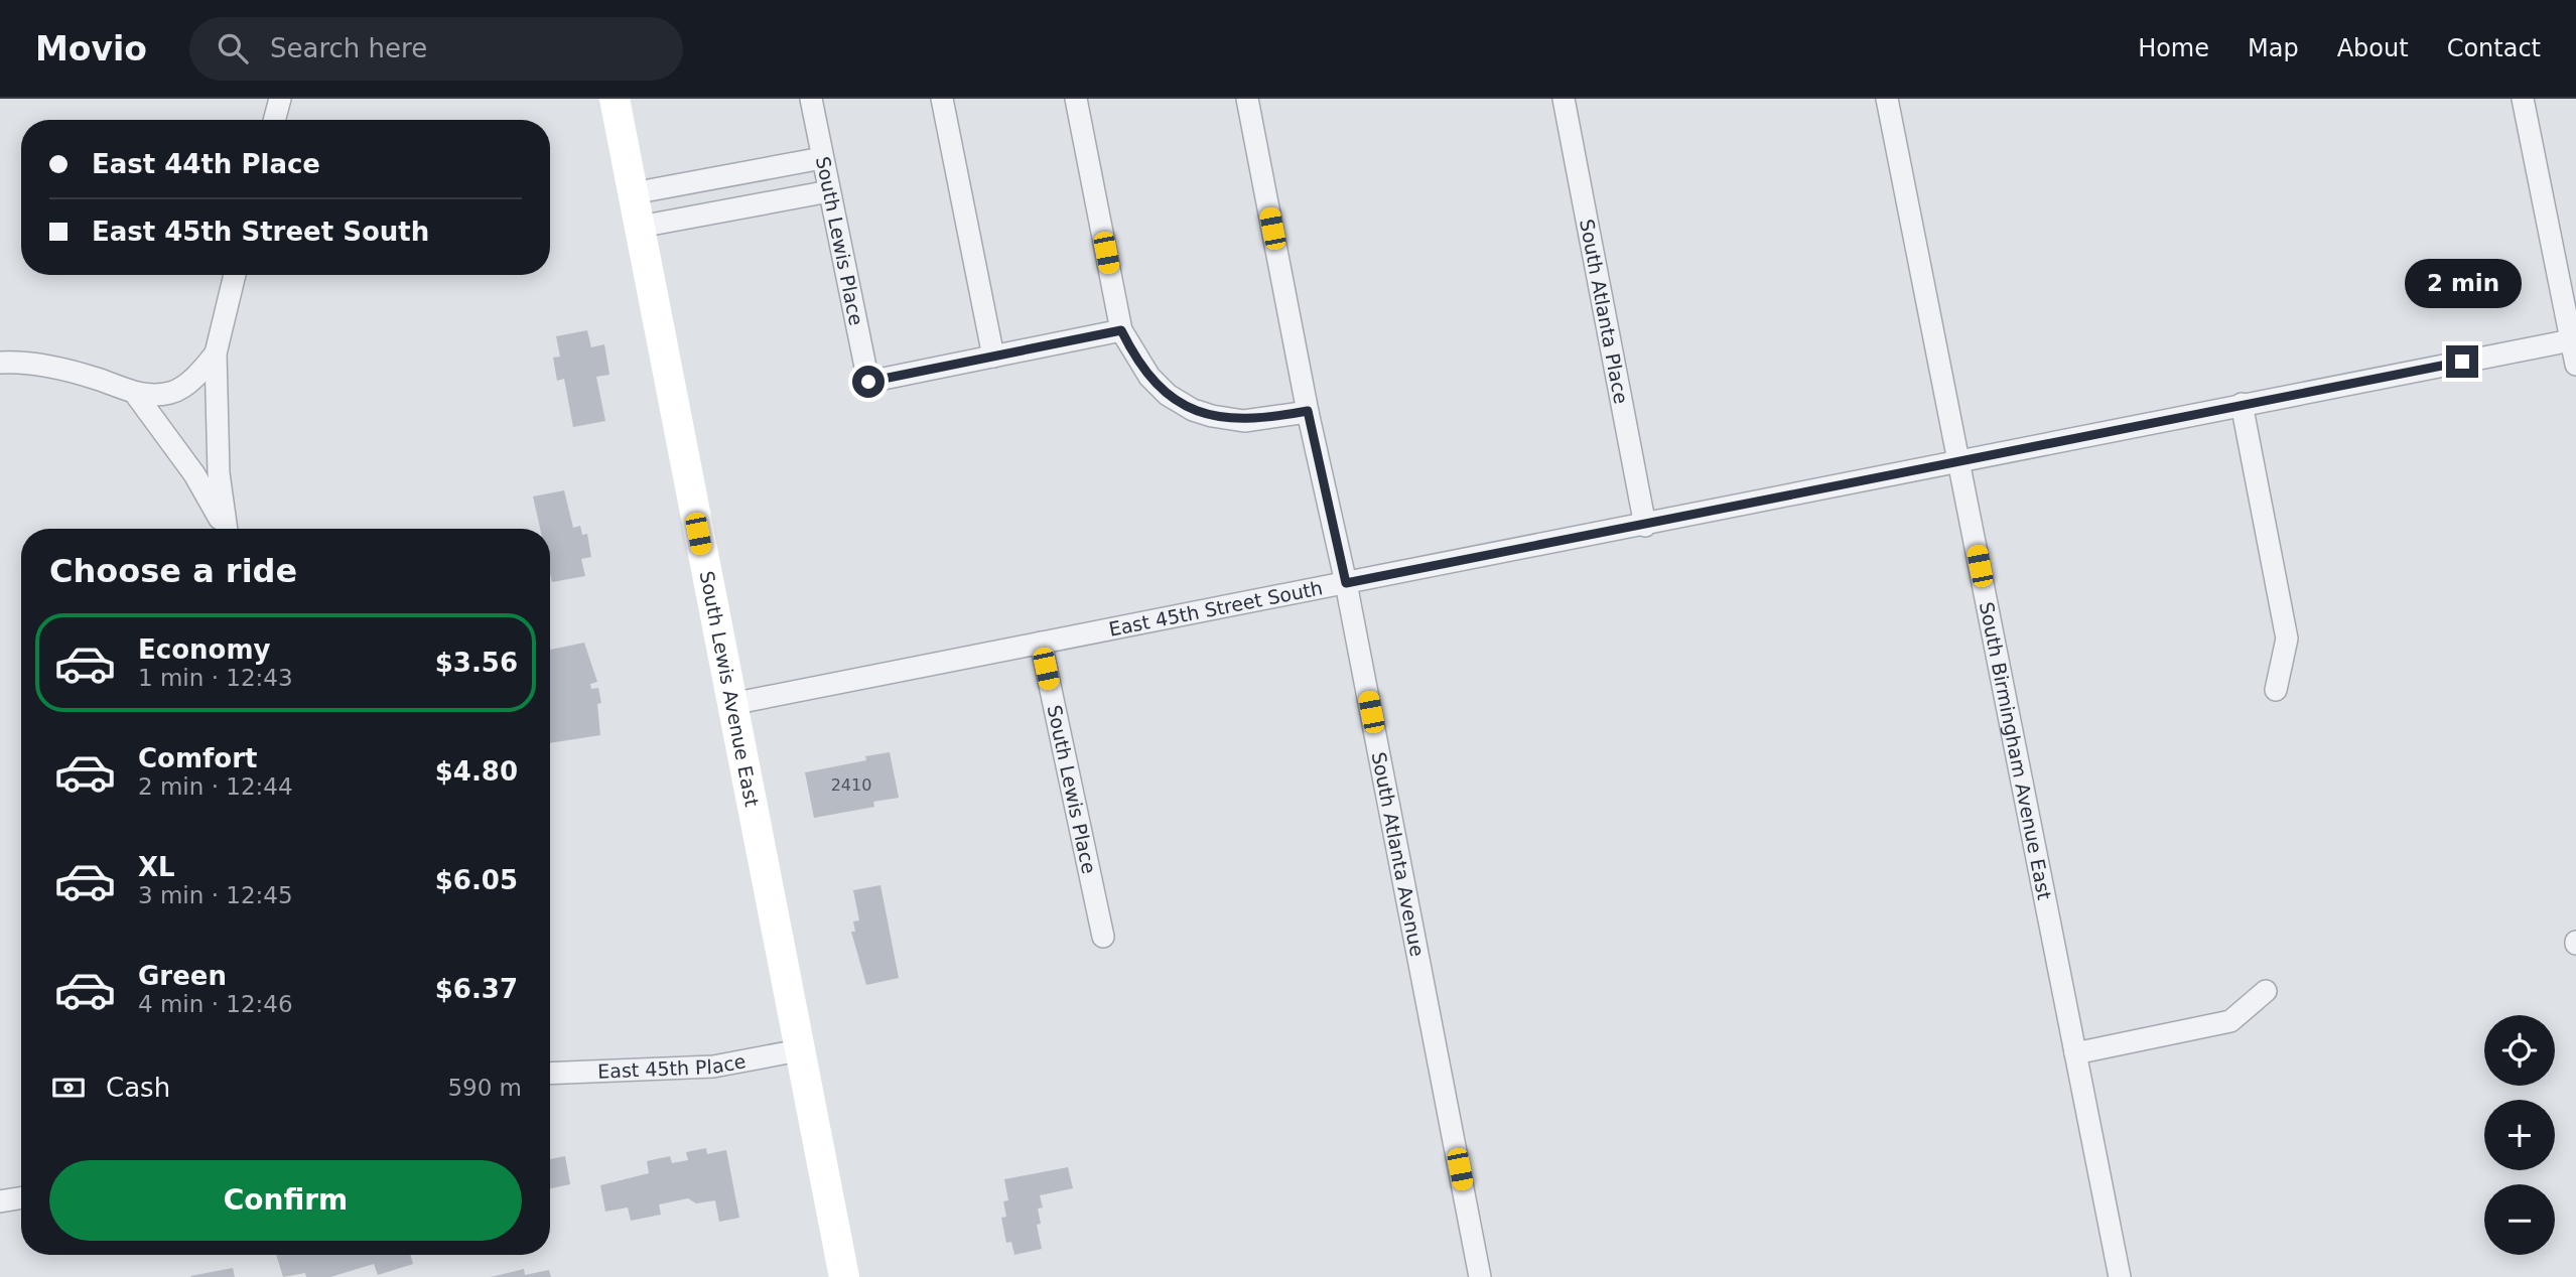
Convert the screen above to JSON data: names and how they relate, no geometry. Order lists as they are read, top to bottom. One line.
{"streets":{"main road":["South Lewis Avenue East"],"street":["South Lewis Place","South Atlanta Place","East 45th Street South","South Birmingham Avenue East","South Atlanta Avenue","East 45th Place"]},"crossings":[["South Lewis Place","East 45th Street South"],["South Atlanta Place","East 45th Street South"],["East 45th Street South","South Lewis Avenue East"],["East 45th Street South","South Birmingham Avenue East"],["East 45th Street South","South Atlanta Avenue"],["South Lewis Avenue East","East 45th Place"]],"house_numbers":["2410"],"page":{"header":"Movio","search":"Search here","nav":["Home","Map","About","Contact"],"banner":["East 44th Place","East 45th Street South"],"bubble":"2 min","heading":"Choose a ride","list":[{"name":"Economy","note":"1 min · 12:43","value":"$3.56"},{"name":"Comfort","note":"2 min · 12:44","value":"$4.80"},{"name":"XL","note":"3 min · 12:45","value":"$6.05"},{"name":"Green","note":"4 min · 12:46","value":"$6.37"}],"map_buttons":["+","−"],"pay":["Cash","590 m"],"buttons":"Confirm"}}
